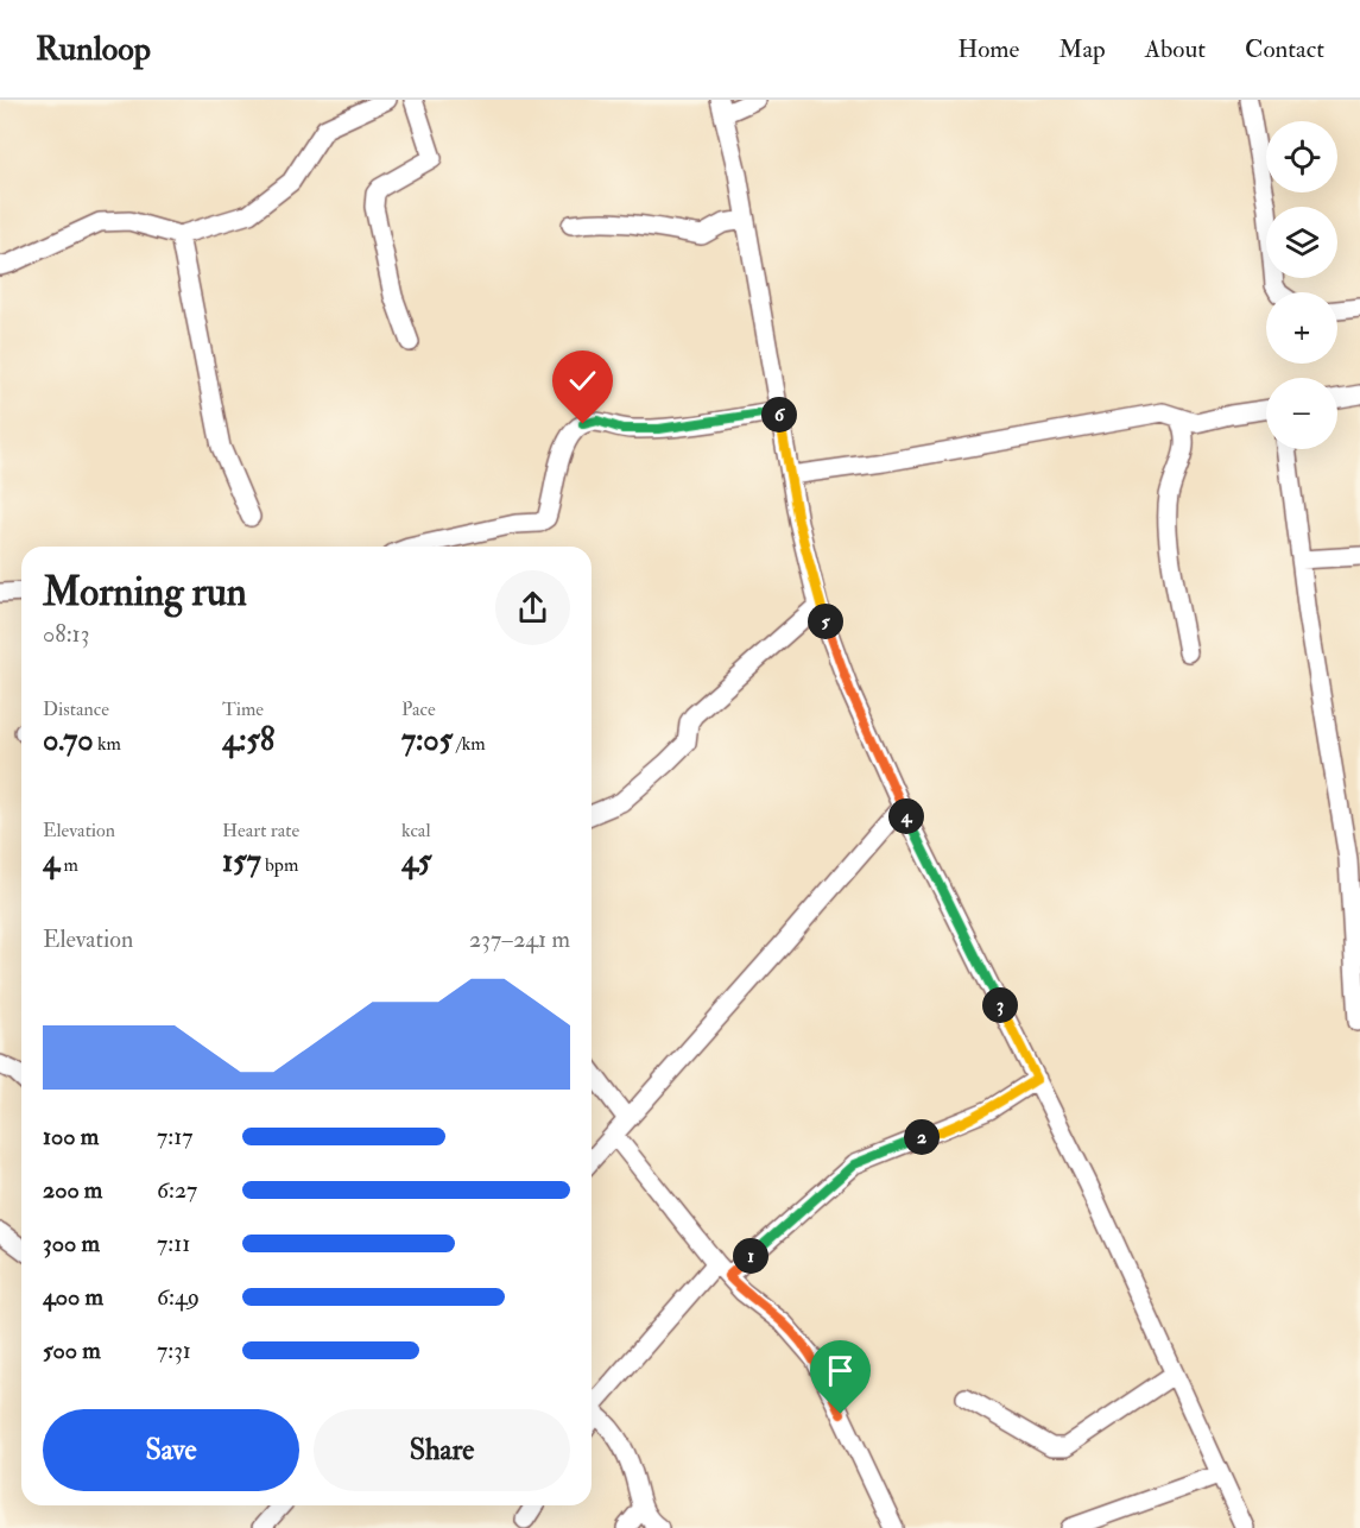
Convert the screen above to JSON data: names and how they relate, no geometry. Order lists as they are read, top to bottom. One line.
{"page":{"header":"Runloop","nav":["Home","Map","About","Contact"],"map_buttons":["+","−"],"pins":["6","5","4","3","2","1"],"heading":["Morning run","08:13"],"stats":[["Distance","0.70 km"],["Time","4:58"],["Pace","7:05 /km"],["Elevation","4 m"],["Heart rate","157 bpm"],["kcal","45"]],"chart":["Elevation","237–241 m"],"list":[{"name":"100 m","note":"7:17"},{"name":"200 m","note":"6:27"},{"name":"300 m","note":"7:11"},{"name":"400 m","note":"6:49"},{"name":"500 m","note":"7:31"}],"buttons":["Save","Share"]}}
